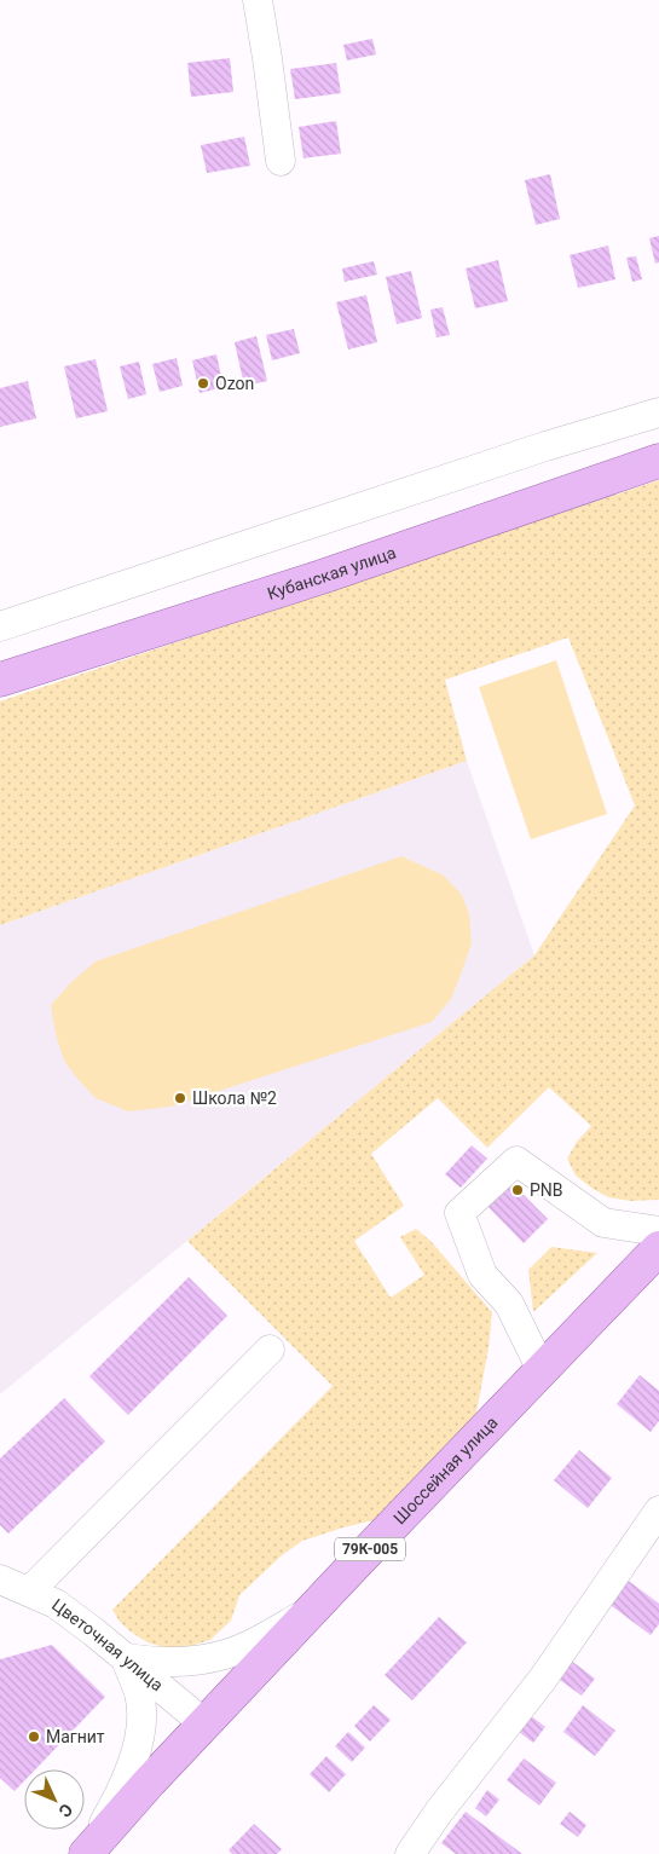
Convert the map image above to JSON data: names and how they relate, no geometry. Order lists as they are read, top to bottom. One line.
{"streets":{"main road":["Кубанская улица","Шоссейная улица","79К-005"],"street":["Цветочная улица"]},"crossings":[["Шоссейная улица","Цветочная улица"]],"places":["Ozon","Школа №2","PNB","Магнит"],"north":"bottom right"}
